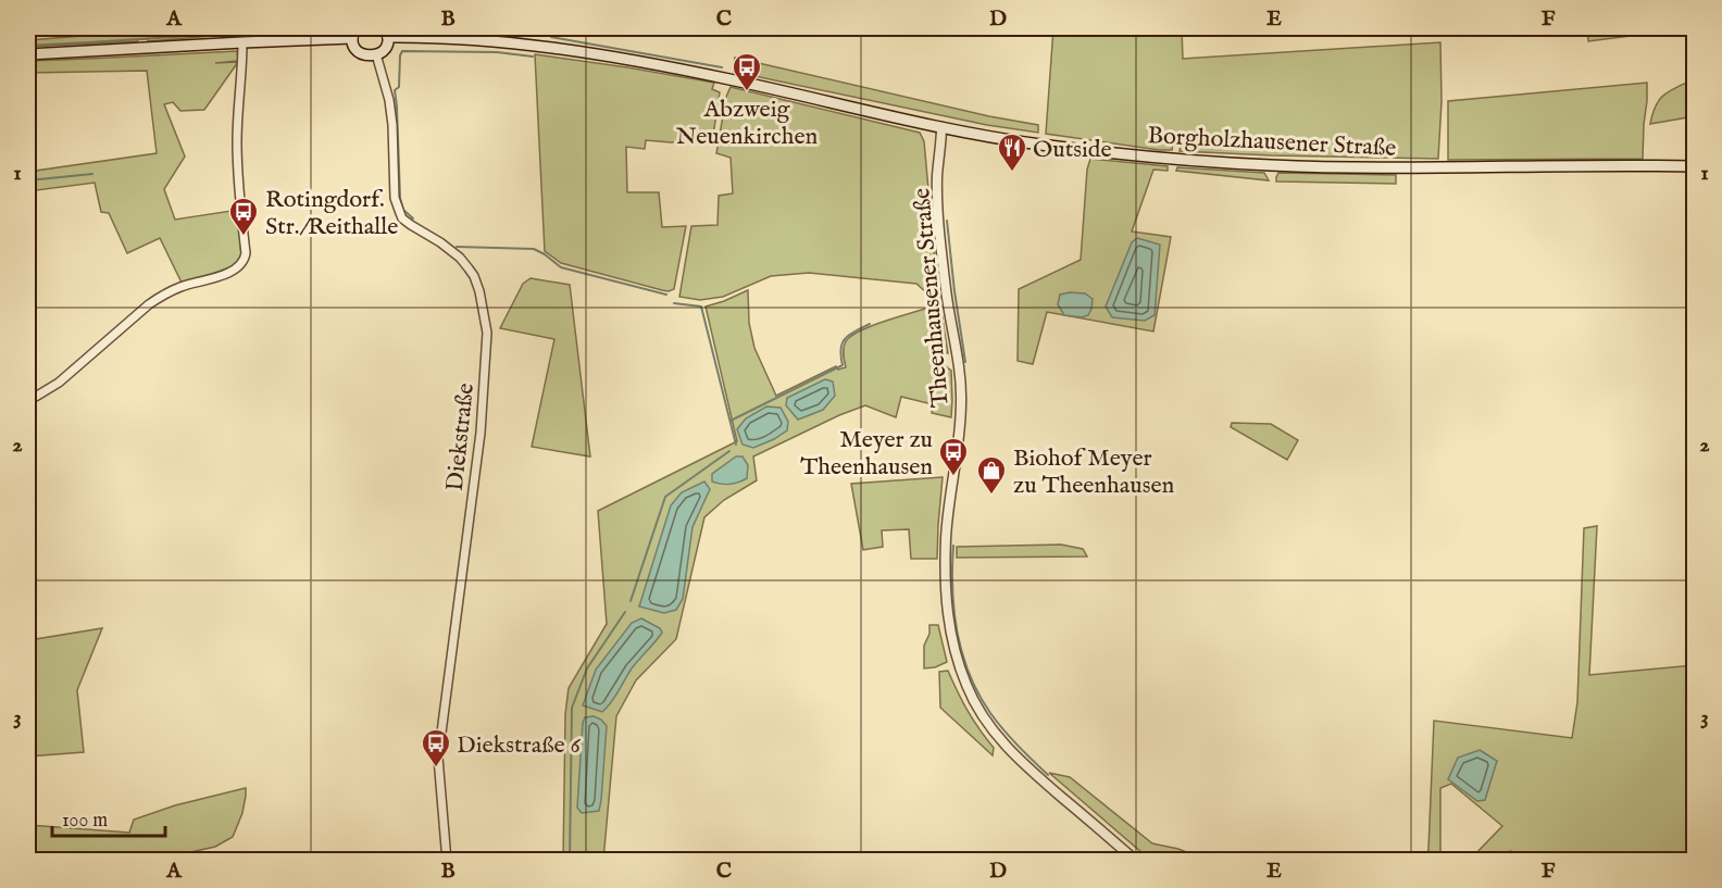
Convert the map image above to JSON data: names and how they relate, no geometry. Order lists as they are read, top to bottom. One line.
{"streets":{"main road":["Borgholzhausener Straße"],"street":["Theenhausener Straße","Diekstraße"]},"crossings":[["Borgholzhausener Straße","Theenhausener Straße"]],"places":{"bus stop":["Abzweig Neuenkirchen","Rotingdorf. Str./Reithalle","Meyer zu Theenhausen","Diekstraße 6"],"restaurant":["Outside"],"shop":["Biohof Meyer zu Theenhausen"]},"scale_bar":"100 m","grid":{"columns":["A","B","C","D","E","F"],"rows":["1","2","3"]}}
